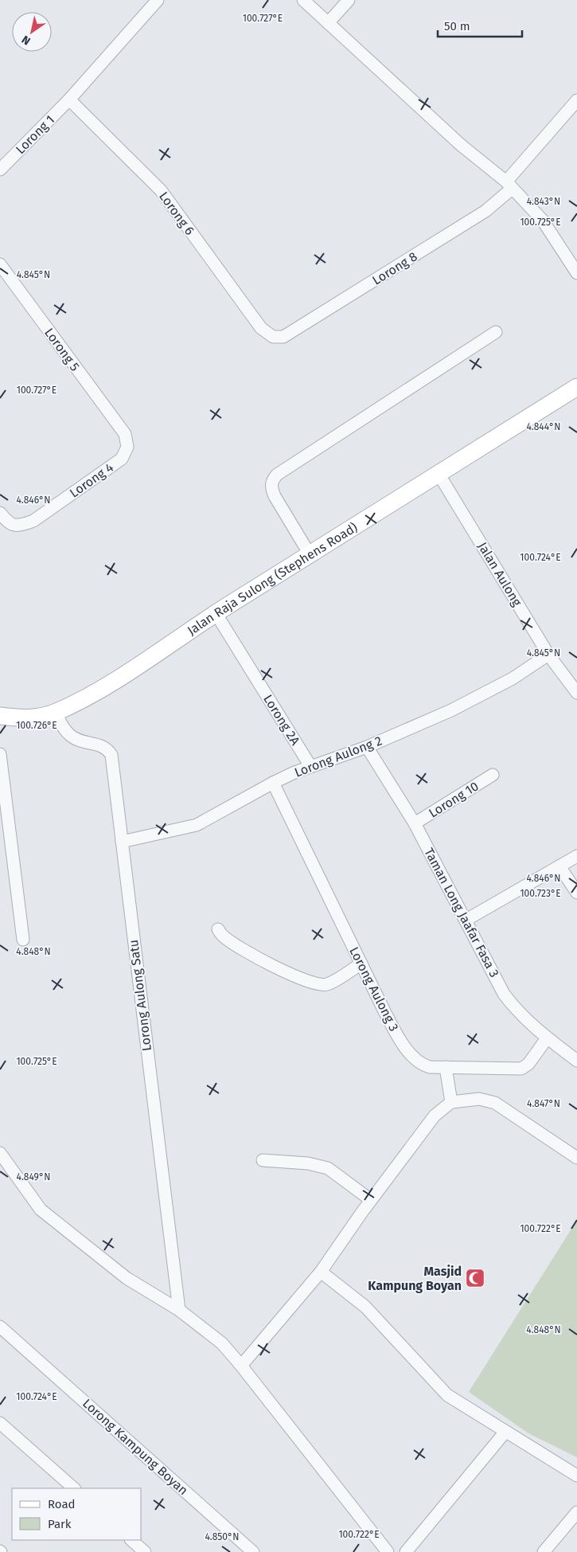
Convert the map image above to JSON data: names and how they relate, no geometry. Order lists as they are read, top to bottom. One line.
{"streets":{"street":["Lorong 1","Lorong 6","Lorong 8","Lorong 5","Lorong 4","Jalan Aulong","Jalan Raja Sulong (Stephens Road)","Lorong 2A","Lorong Aulong 2","Lorong 10","Taman Long Jaafar Fasa 3","Lorong Aulong 3","Lorong Aulong Satu","Lorong Kampung Boyan"]},"crossings":[["Lorong 1","Lorong 6"],["Lorong 6","Lorong 8"],["Lorong 5","Lorong 4"],["Jalan Aulong","Jalan Raja Sulong (Stephens Road)"],["Jalan Aulong","Lorong Aulong 2"],["Jalan Raja Sulong (Stephens Road)","Lorong 2A"],["Jalan Raja Sulong (Stephens Road)","Lorong Aulong Satu"],["Lorong 2A","Lorong Aulong 2"],["Lorong Aulong 2","Taman Long Jaafar Fasa 3"],["Lorong Aulong 2","Lorong Aulong 3"],["Lorong Aulong 2","Lorong Aulong Satu"],["Lorong 10","Taman Long Jaafar Fasa 3"],["Taman Long Jaafar Fasa 3","Lorong Aulong 3"]],"places":{"mosque":["Masjid Kampung Boyan"]},"legend":["Road","Park"],"scale_bar":"50 m","north":"bottom left","coordinates":["100.727°E","4.843°N","100.725°E","4.845°N","4.844°N","4.846°N","100.724°E","100.726°E","100.723°E","4.848°N","4.847°N","4.849°N","100.722°E","4.850°N"]}
